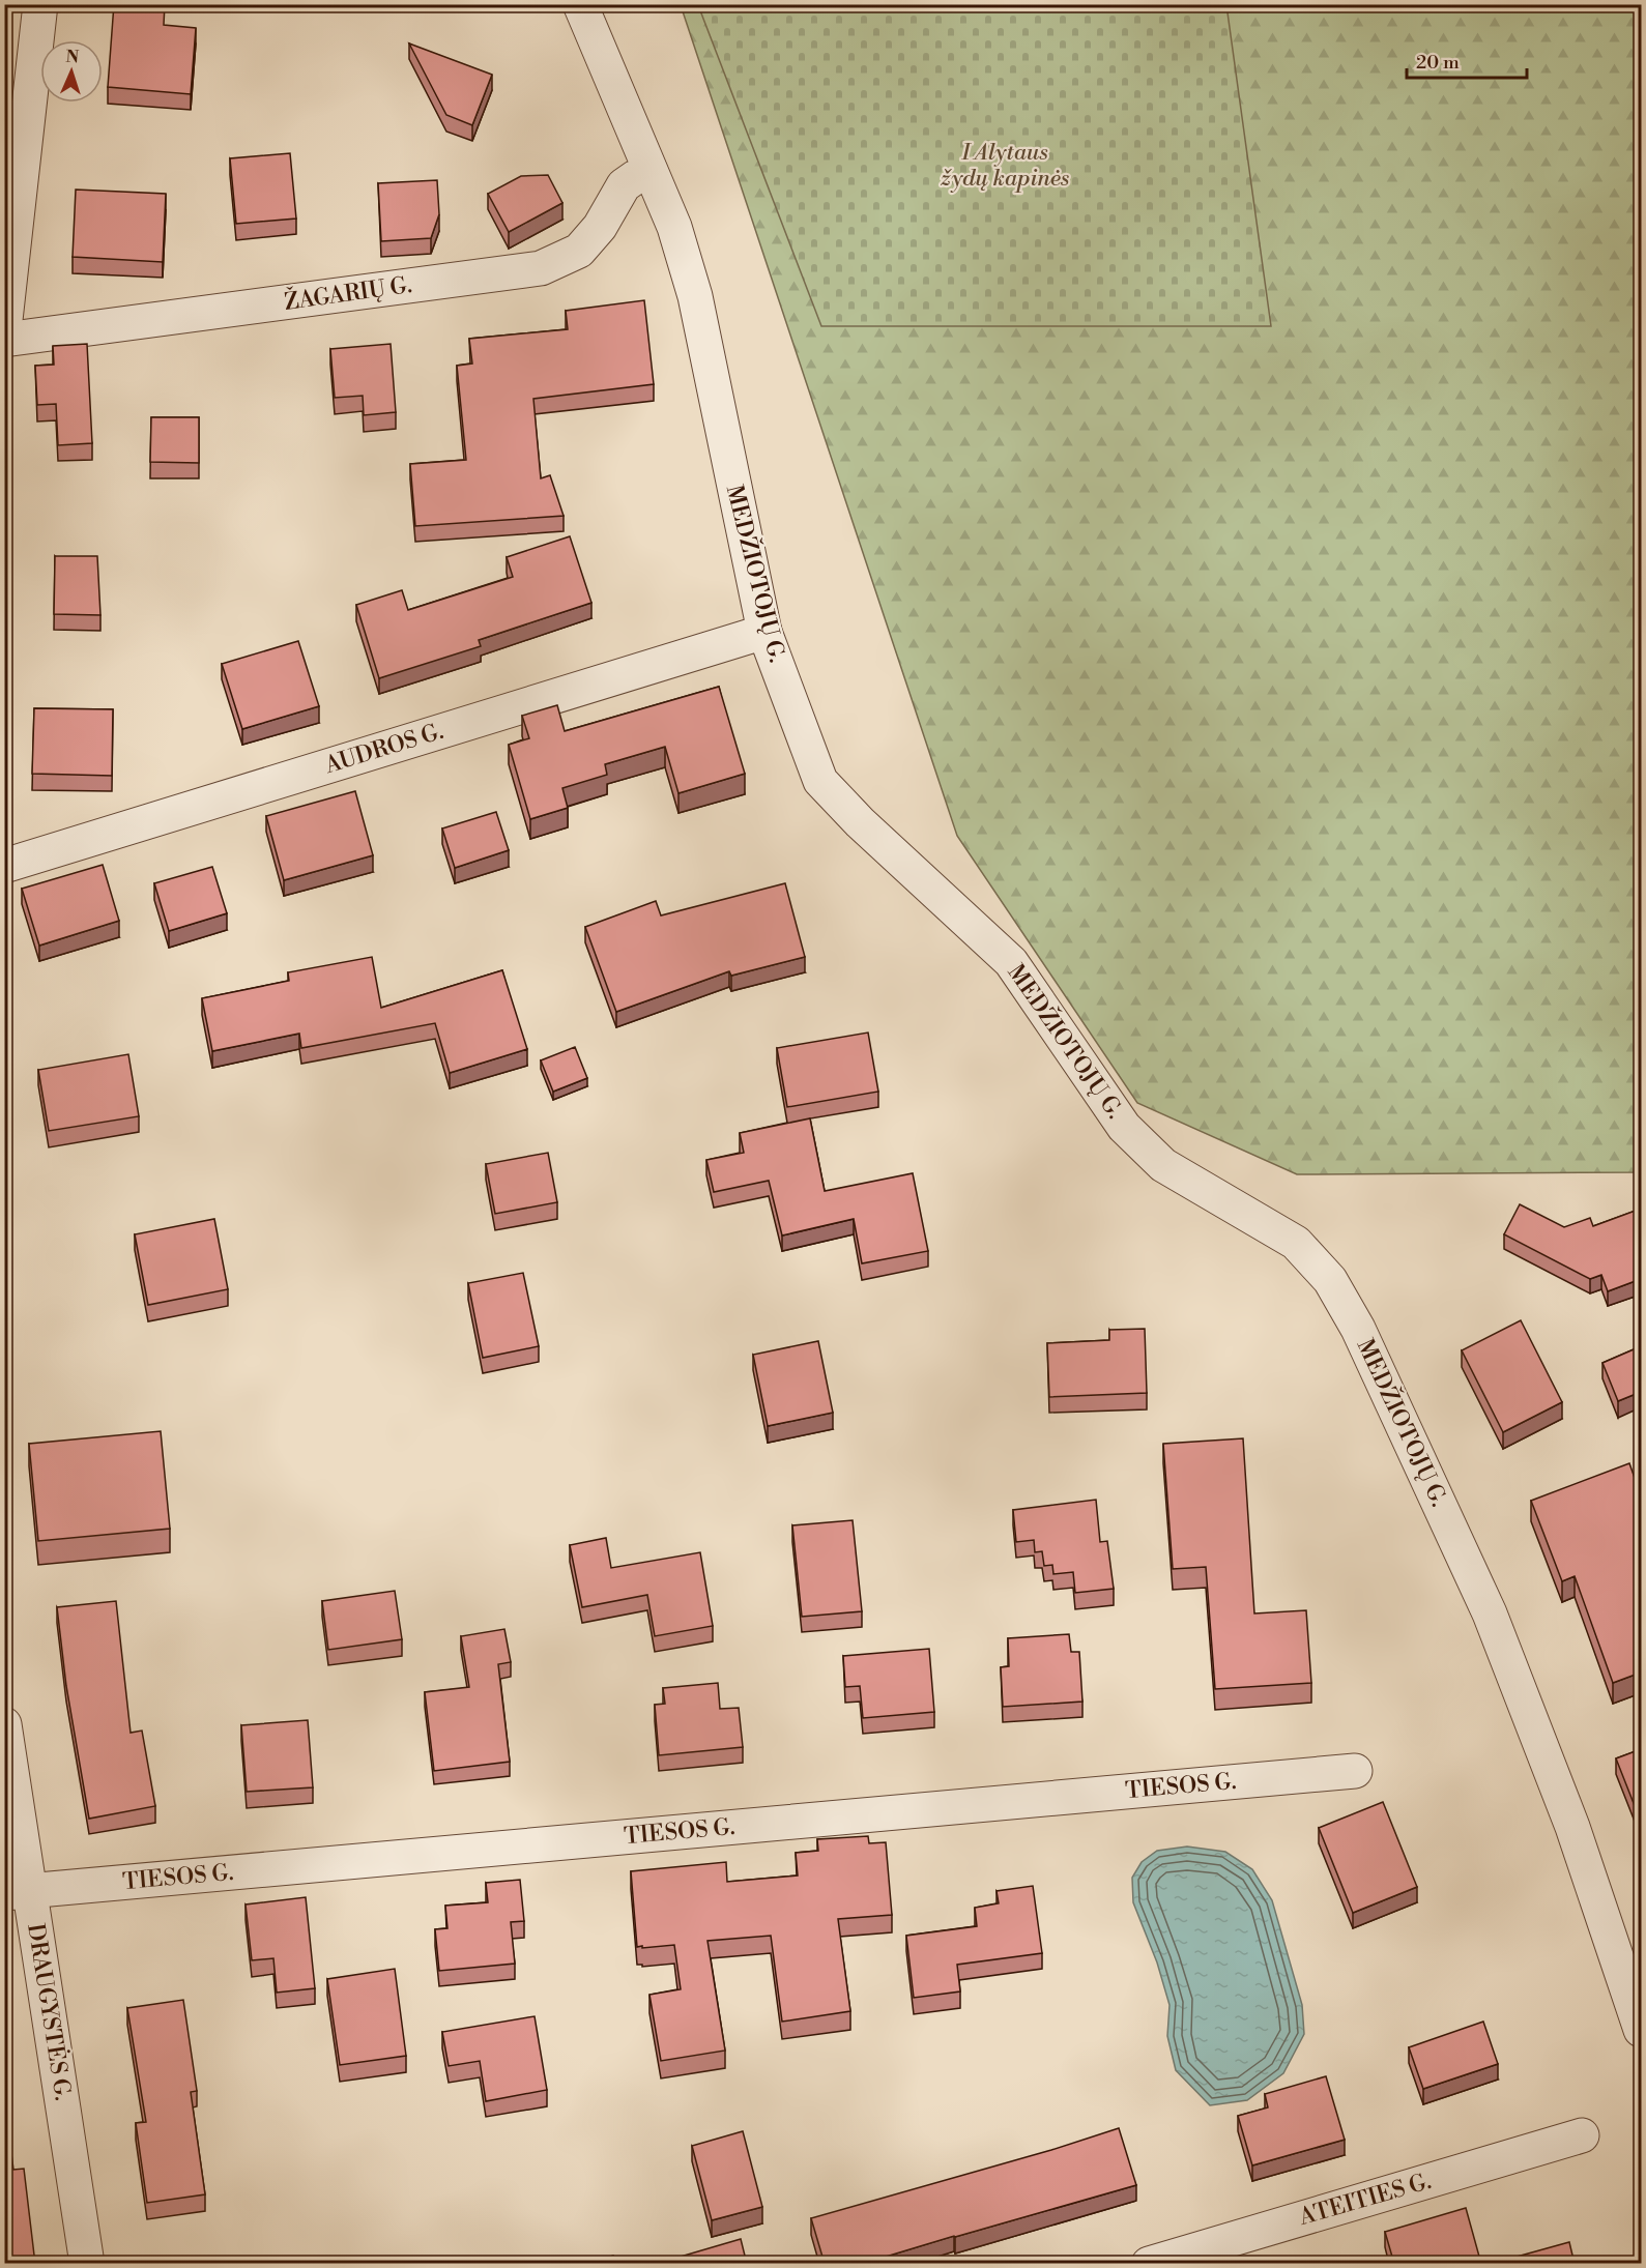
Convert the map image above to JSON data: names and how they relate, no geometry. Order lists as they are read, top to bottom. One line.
{"streets":{"street":["ŽAGARIŲ G.","MEDŽIOTOJŲ G.","AUDROS G.","TIESOS G.","DRAUGYSTĖS G.","ATEITIES G."]},"crossings":[["ŽAGARIŲ G.","MEDŽIOTOJŲ G."],["MEDŽIOTOJŲ G.","AUDROS G."],["TIESOS G.","DRAUGYSTĖS G."]],"parks":["I Alytaus žydų kapinės"],"scale_bar":"20 m","north":"top"}
